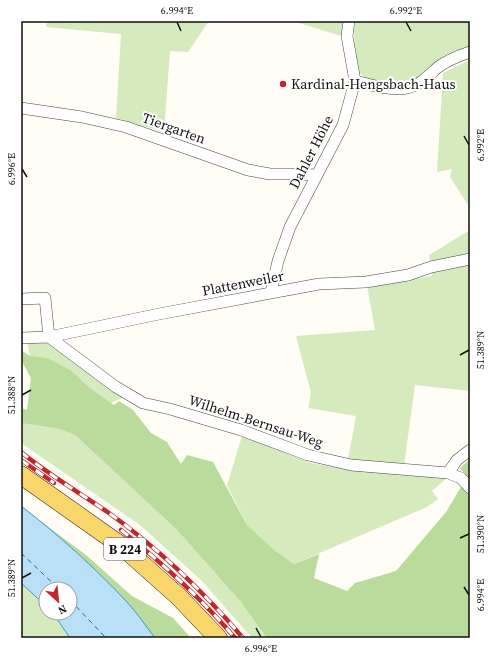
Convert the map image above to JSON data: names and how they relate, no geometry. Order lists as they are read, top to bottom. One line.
{"streets":{"main road":["B 224"],"street":["Tiergarten","Dahler Höhe","Plattenweiler","Wilhelm-Bernsau-Weg"]},"crossings":[["Tiergarten","Dahler Höhe"],["Dahler Höhe","Plattenweiler"],["Plattenweiler","Wilhelm-Bernsau-Weg"]],"places":["Kardinal-Hengsbach-Haus"],"north":"bottom right","coordinates":["6.994°E","6.992°E","6.996°E","51.389°N","51.388°N","51.390°N"]}
